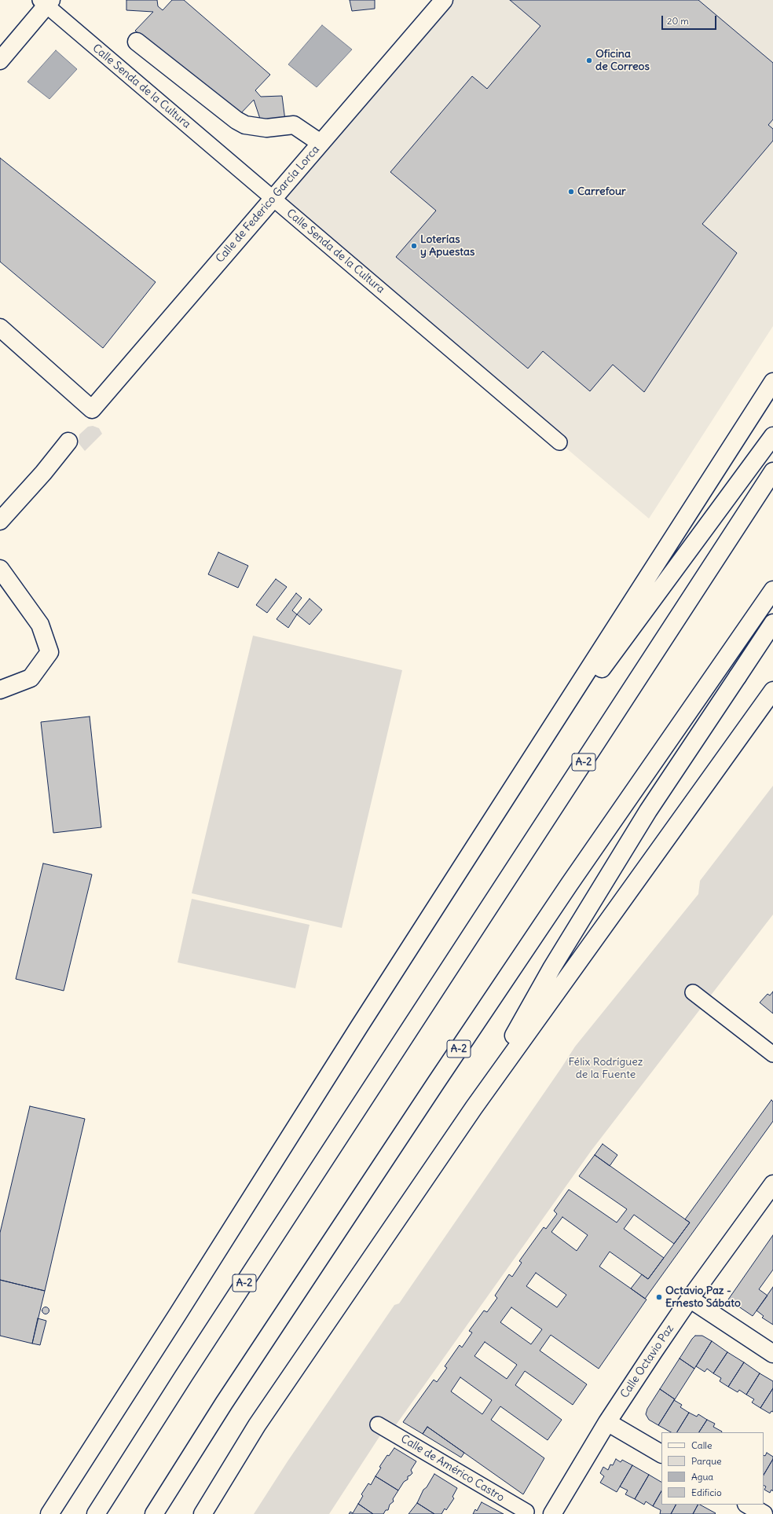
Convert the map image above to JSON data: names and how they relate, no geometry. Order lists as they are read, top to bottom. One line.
{"streets":{"main road":["Calle de Federico García Lorca","A-2","Calle Octavio Paz"],"street":["Calle Senda de la Cultura","Calle de Américo Castro"]},"crossings":[["Calle Senda de la Cultura","Calle de Federico García Lorca"]],"parks":["Félix Rodríguez de la Fuente"],"places":["Oficina de Correos","Carrefour","Loterías y Apuestas","Octavio Paz - Ernesto Sábato"],"legend":["Calle","Parque","Agua","Edificio"],"scale_bar":"20 m"}
